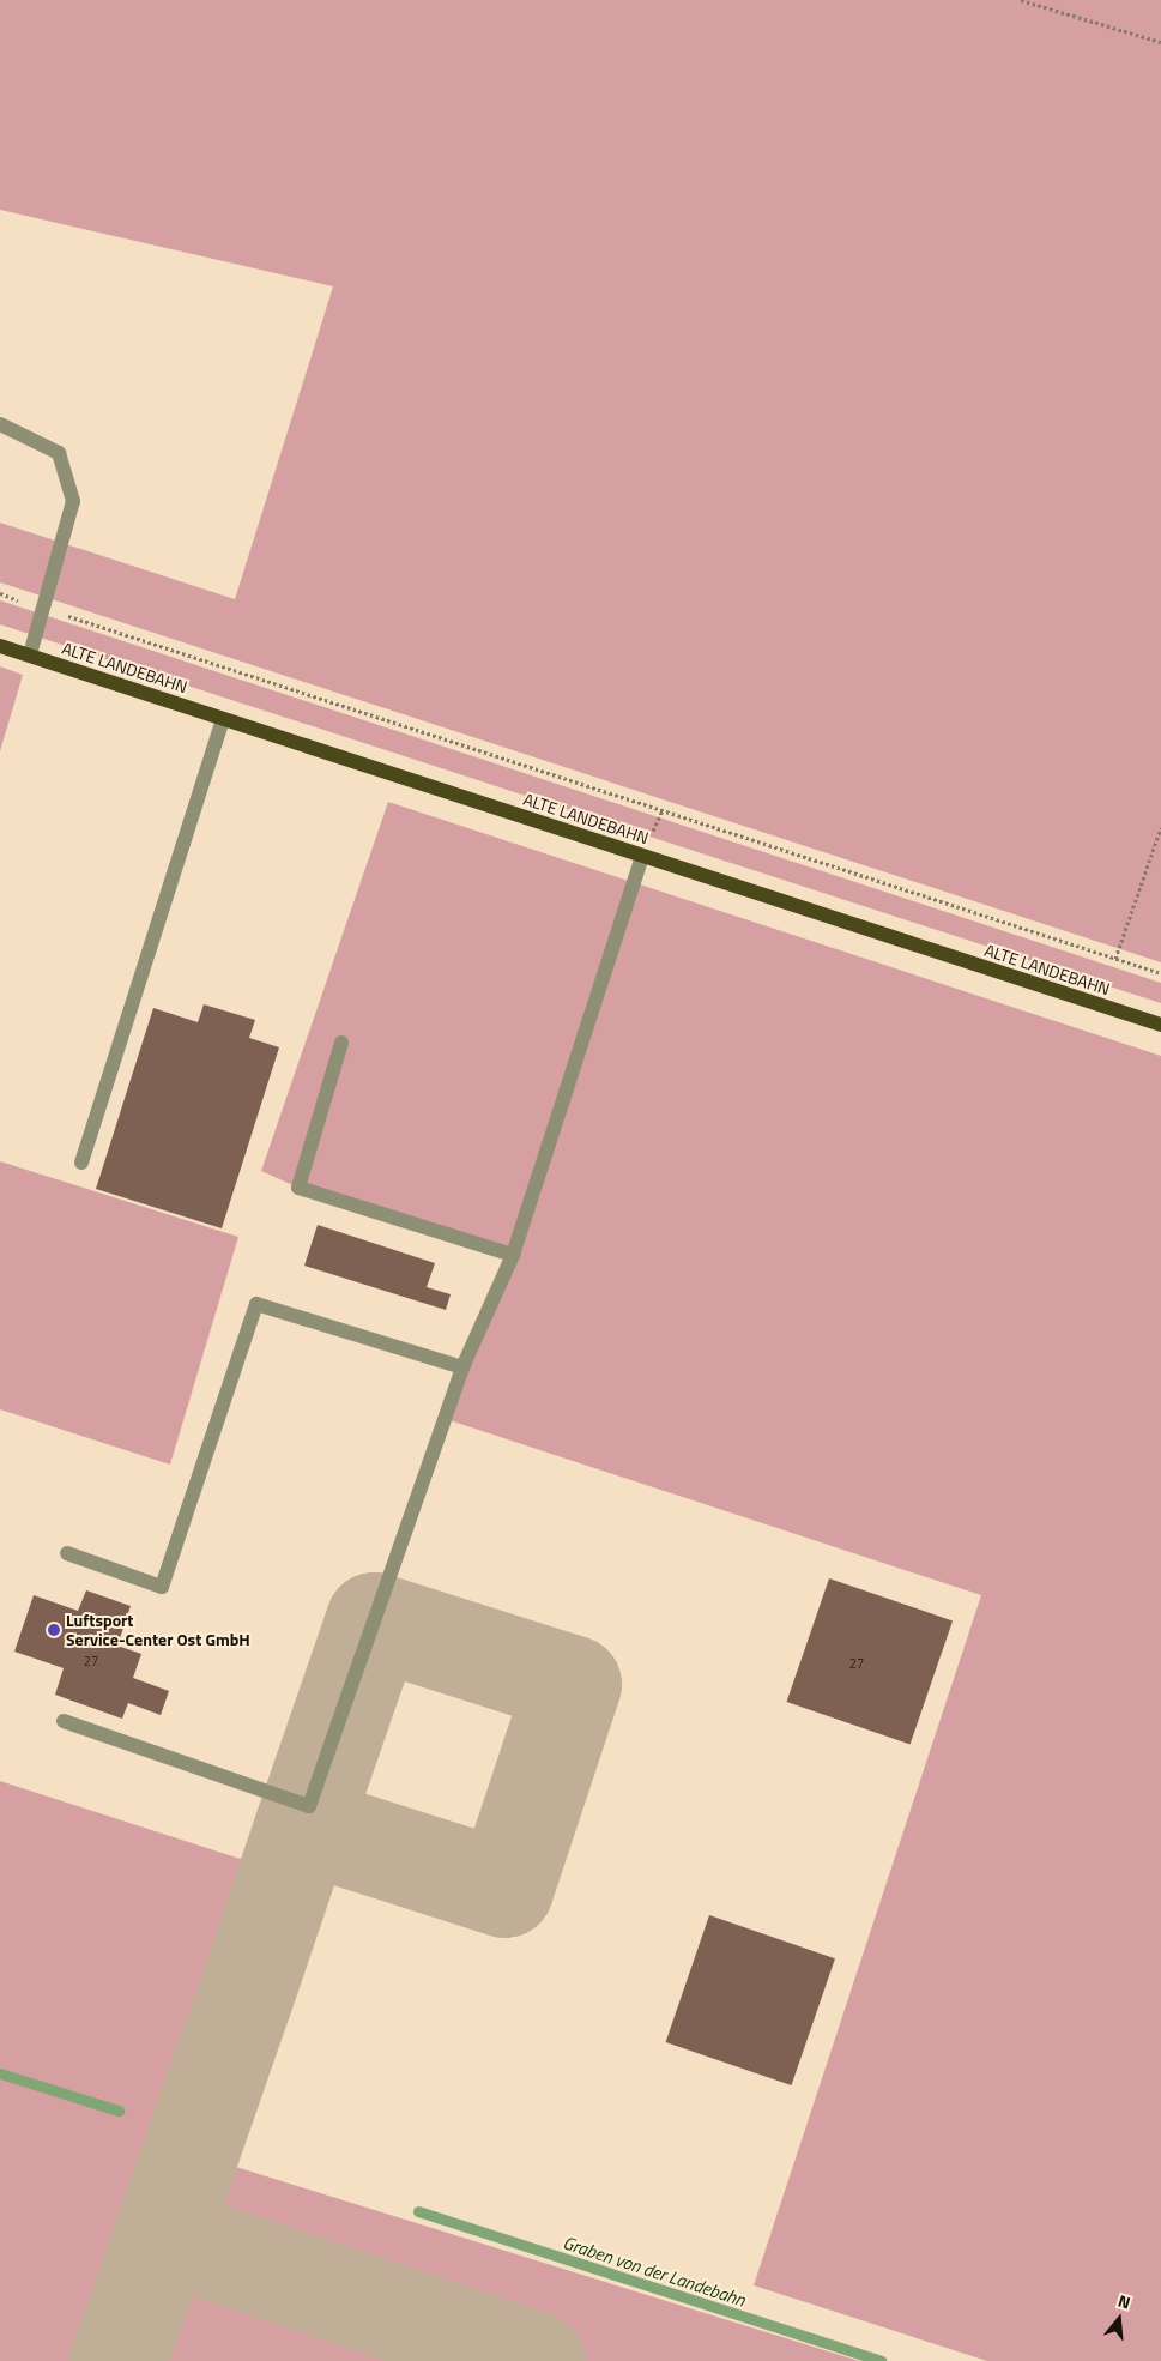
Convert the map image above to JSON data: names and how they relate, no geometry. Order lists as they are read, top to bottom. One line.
{"streets":{"main road":["ALTE LANDEBAHN"]},"water":["Graben von der Landebahn"],"places":["Luftsport Service-Center Ost GmbH"],"house_numbers":["27","27"],"north":"top"}
